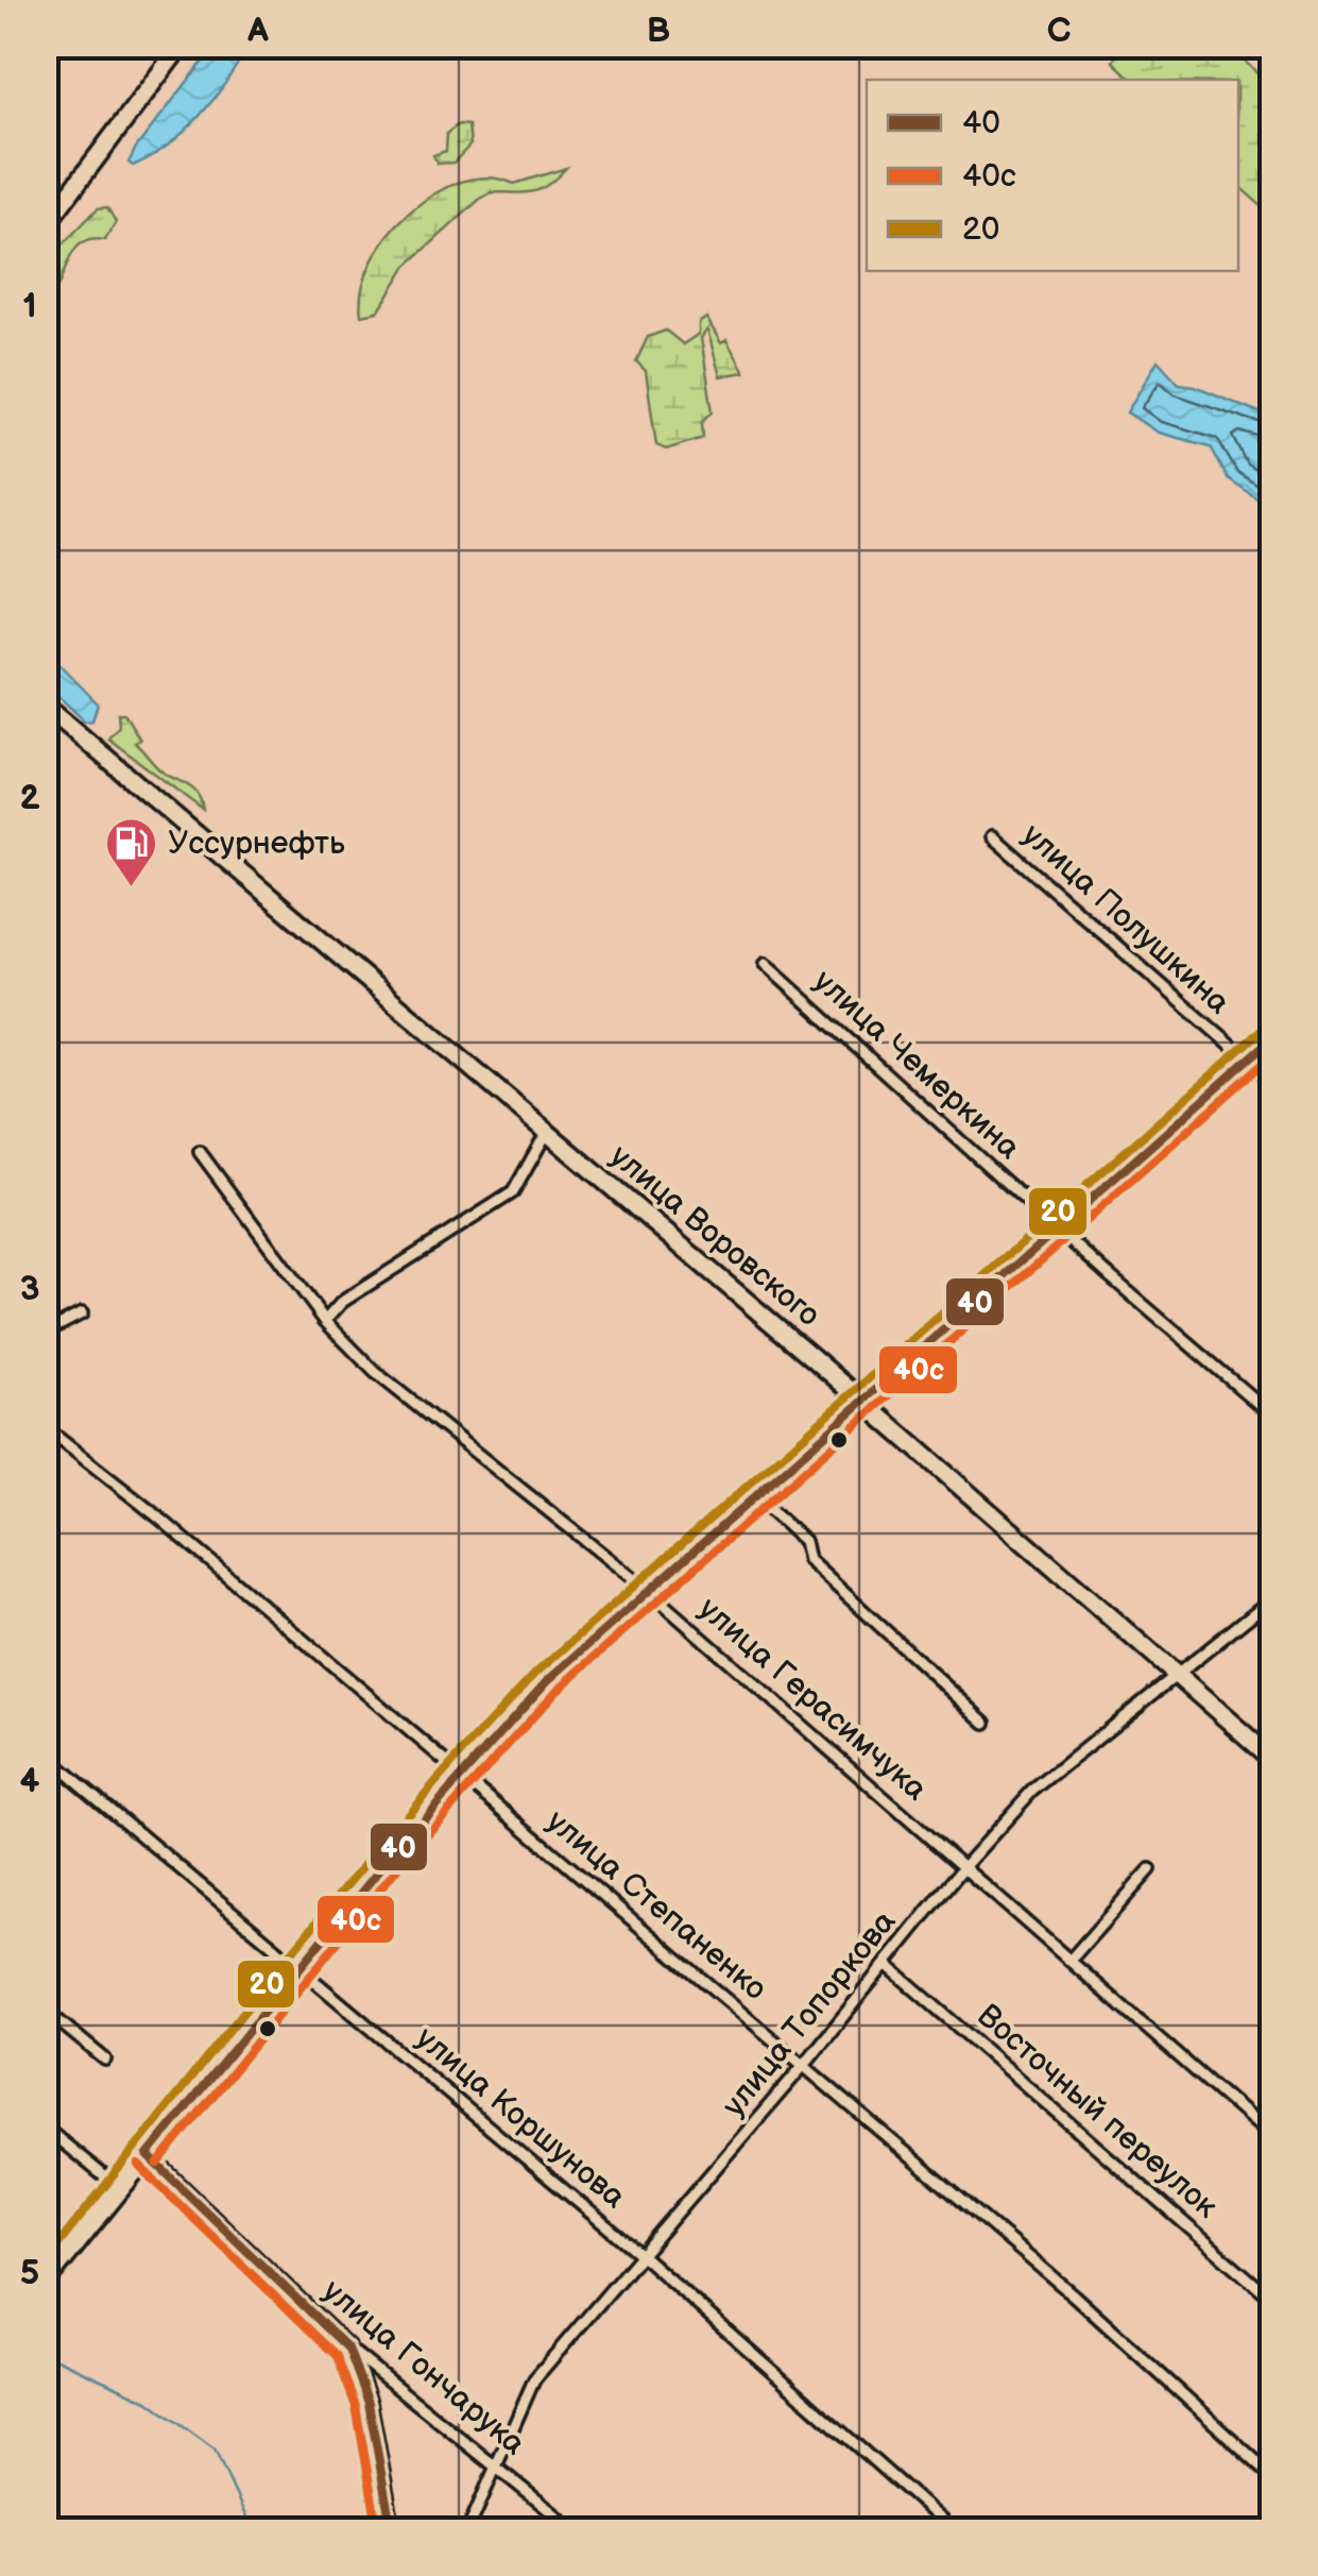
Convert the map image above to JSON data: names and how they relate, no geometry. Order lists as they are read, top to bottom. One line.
{"streets":{"main road":["улица Воровского"],"street":["улица Полушкина","улица Чемеркина","улица Герасимчука","улица Степаненко","улица Топоркова","Восточный переулок","улица Коршунова","улица Гончарука"]},"crossings":[["улица Воровского","улица Топоркова"],["улица Герасимчука","улица Топоркова"],["улица Степаненко","улица Топоркова"],["улица Топоркова","Восточный переулок"],["улица Топоркова","улица Коршунова"],["улица Топоркова","улица Гончарука"]],"places":{"fuel station":["Уссурнефть"]},"lines":["transit line 20","transit line 40","transit line 40с"],"legend":["40","40с","20"],"grid":{"columns":["A","B","C"],"rows":["1","2","3","4","5"]}}
